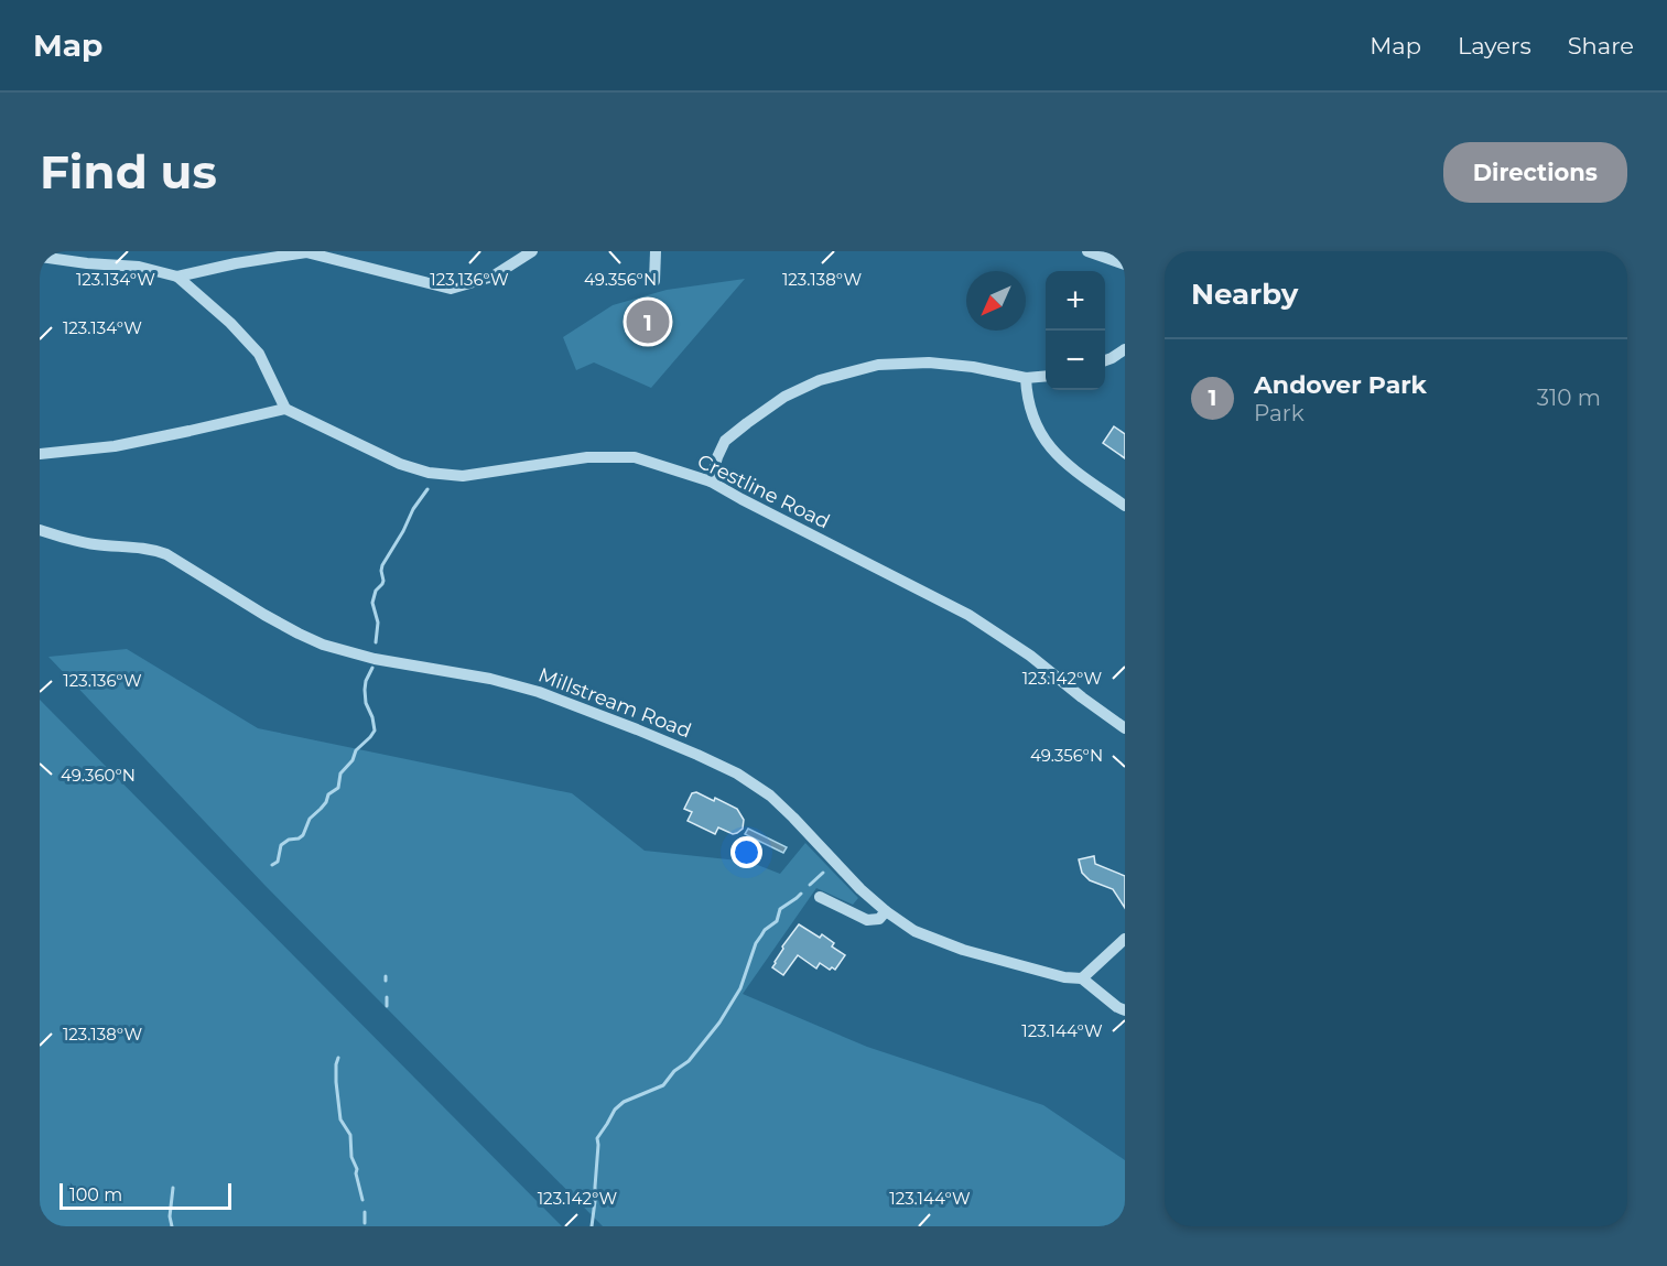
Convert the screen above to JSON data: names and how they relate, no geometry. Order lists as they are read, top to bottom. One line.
{"streets":{"street":["Crestline Road","Millstream Road"]},"scale_bar":"100 m","north":"bottom left","page":{"header":"Map","nav":["Map","Layers","Share"],"buttons":"Directions","title":"Find us","heading":"Nearby","map_buttons":["+","−"],"pins":"1","list":[{"mark":"1","name":"Andover Park","note":"Park","value":"310 m"}],"scale":"100 m"},"coordinates":["123.134°W","123.136°W","49.356°N","123.138°W","123.142°W","49.360°N","123.144°W"]}
